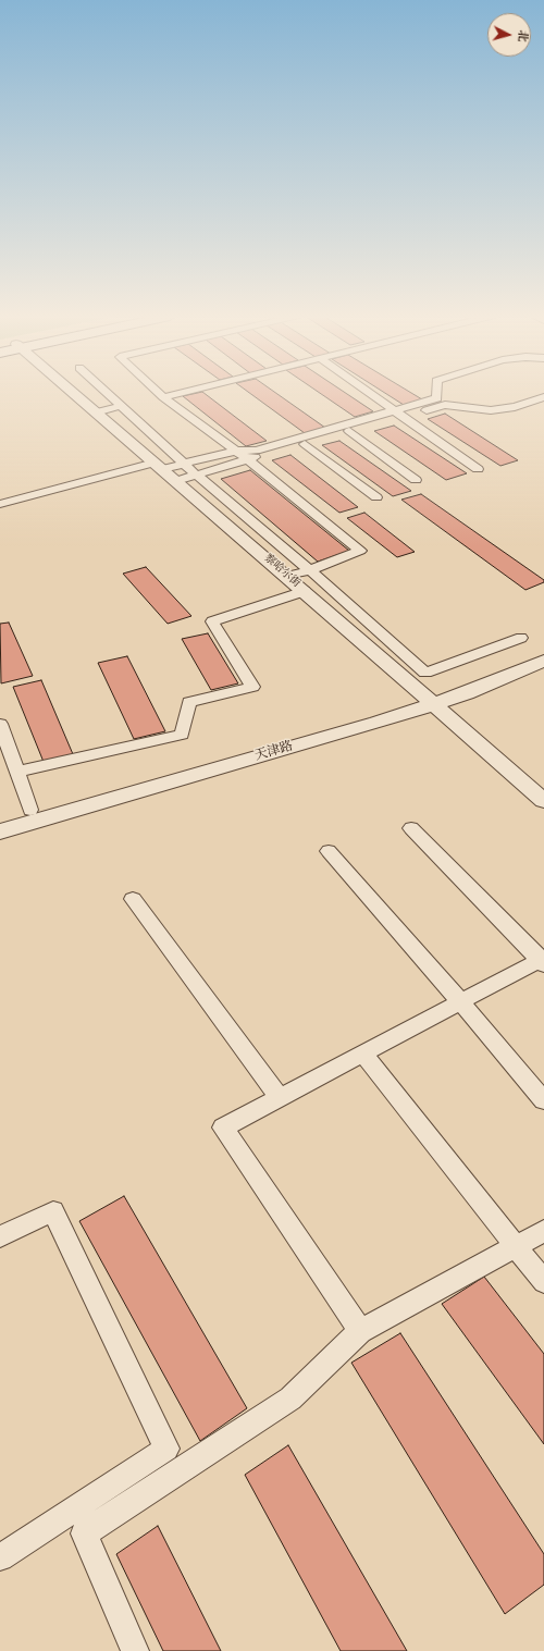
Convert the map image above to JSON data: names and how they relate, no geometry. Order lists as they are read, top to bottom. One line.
{"streets":{"street":["察哈尔街","天津路"]},"crossings":[["察哈尔街","天津路"]],"north":"right"}
